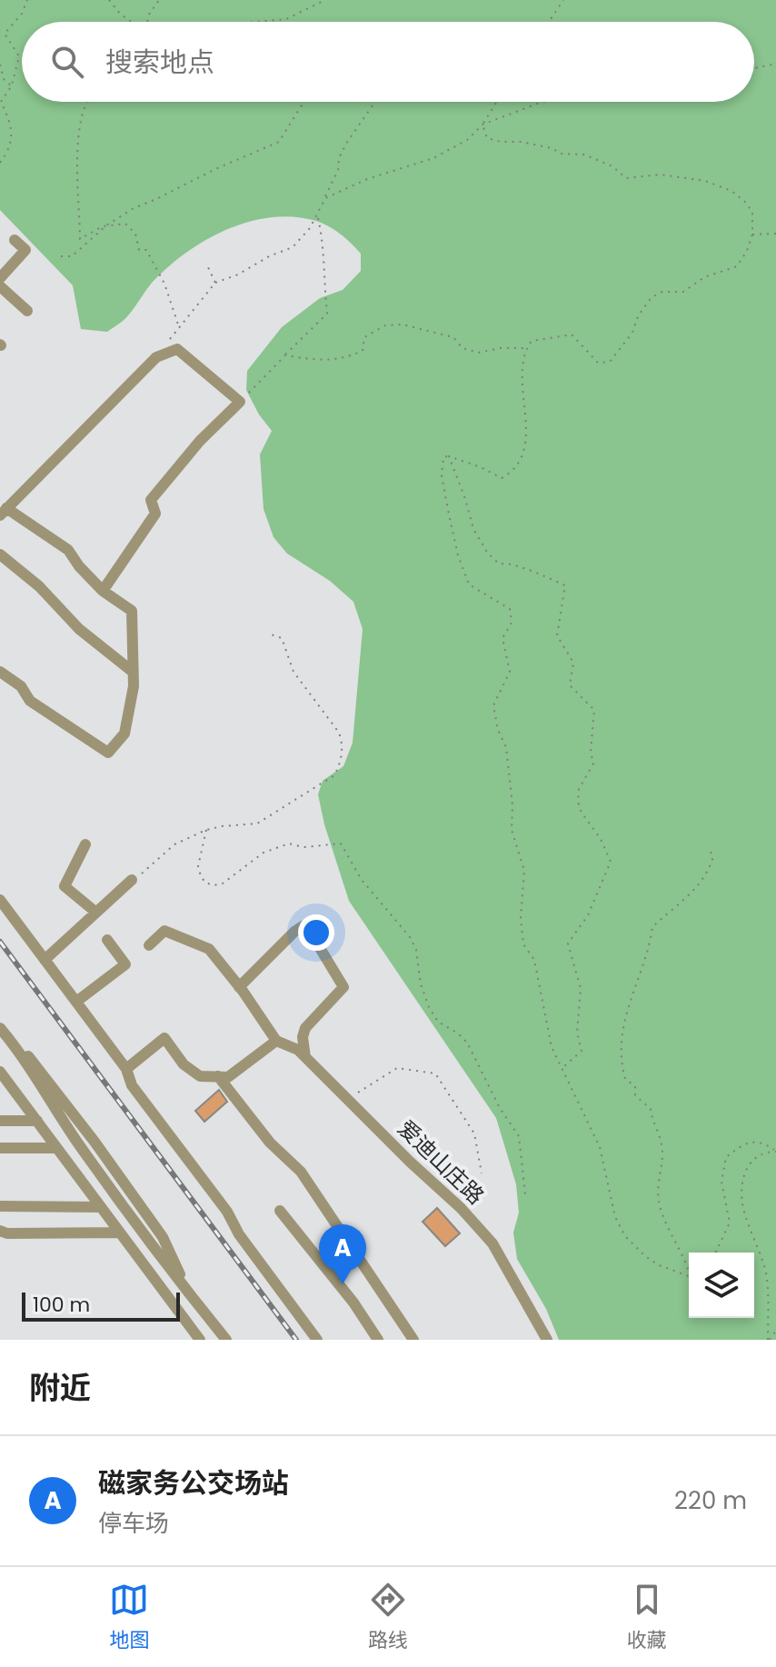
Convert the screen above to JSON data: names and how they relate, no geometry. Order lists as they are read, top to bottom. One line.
{"streets":{"street":["爱迪山庄路"]},"scale_bar":"100 m","page":{"search":"搜索地点","pins":"A","scale":"100 m","heading":"附近","list":[{"mark":"A","name":"磁家务公交场站","note":"停车场","value":"220 m"}],"nav":["地图","路线","收藏"]}}
